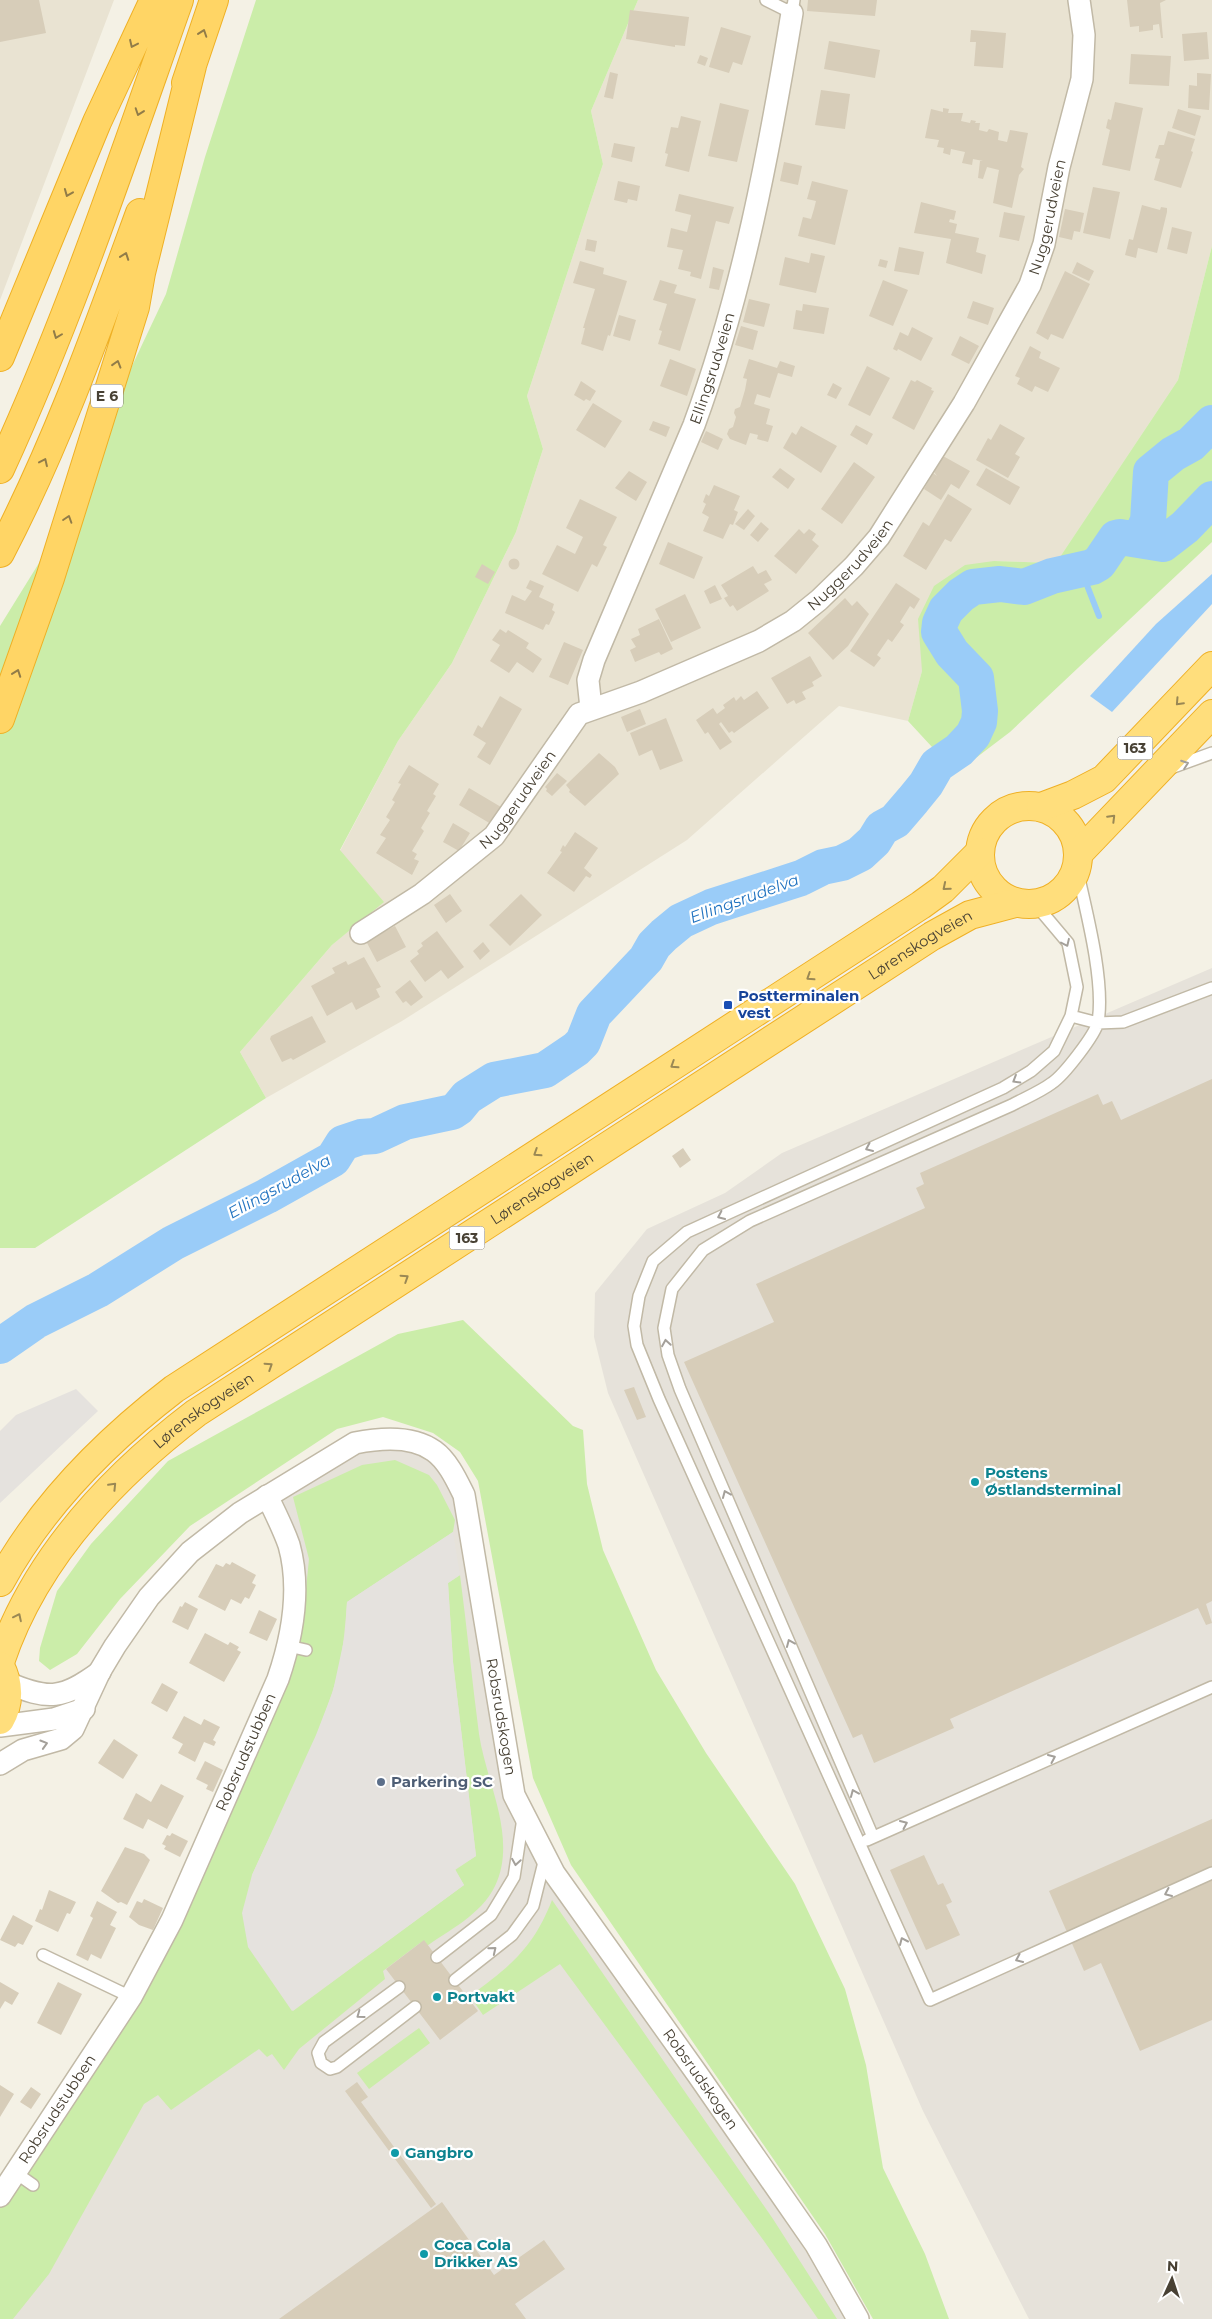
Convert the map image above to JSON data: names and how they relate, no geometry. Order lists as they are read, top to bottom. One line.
{"streets":{"highway":["E 6","163","Lørenskogveien"],"street":["Nuggerudveien","Ellingsrudveien","Robsrudskogen","Robsrudstubben"]},"crossings":[["Nuggerudveien","Ellingsrudveien"],["163","Lørenskogveien"],["Lørenskogveien","Robsrudskogen"],["Robsrudskogen","Robsrudstubben"]],"water":["Ellingsrudelva"],"places":{"transit":["Postterminalen vest"],"other":["Postens Østlandsterminal","Parkering SC","Portvakt","Gangbro","Coca Cola Drikker AS"]},"north":"top"}
